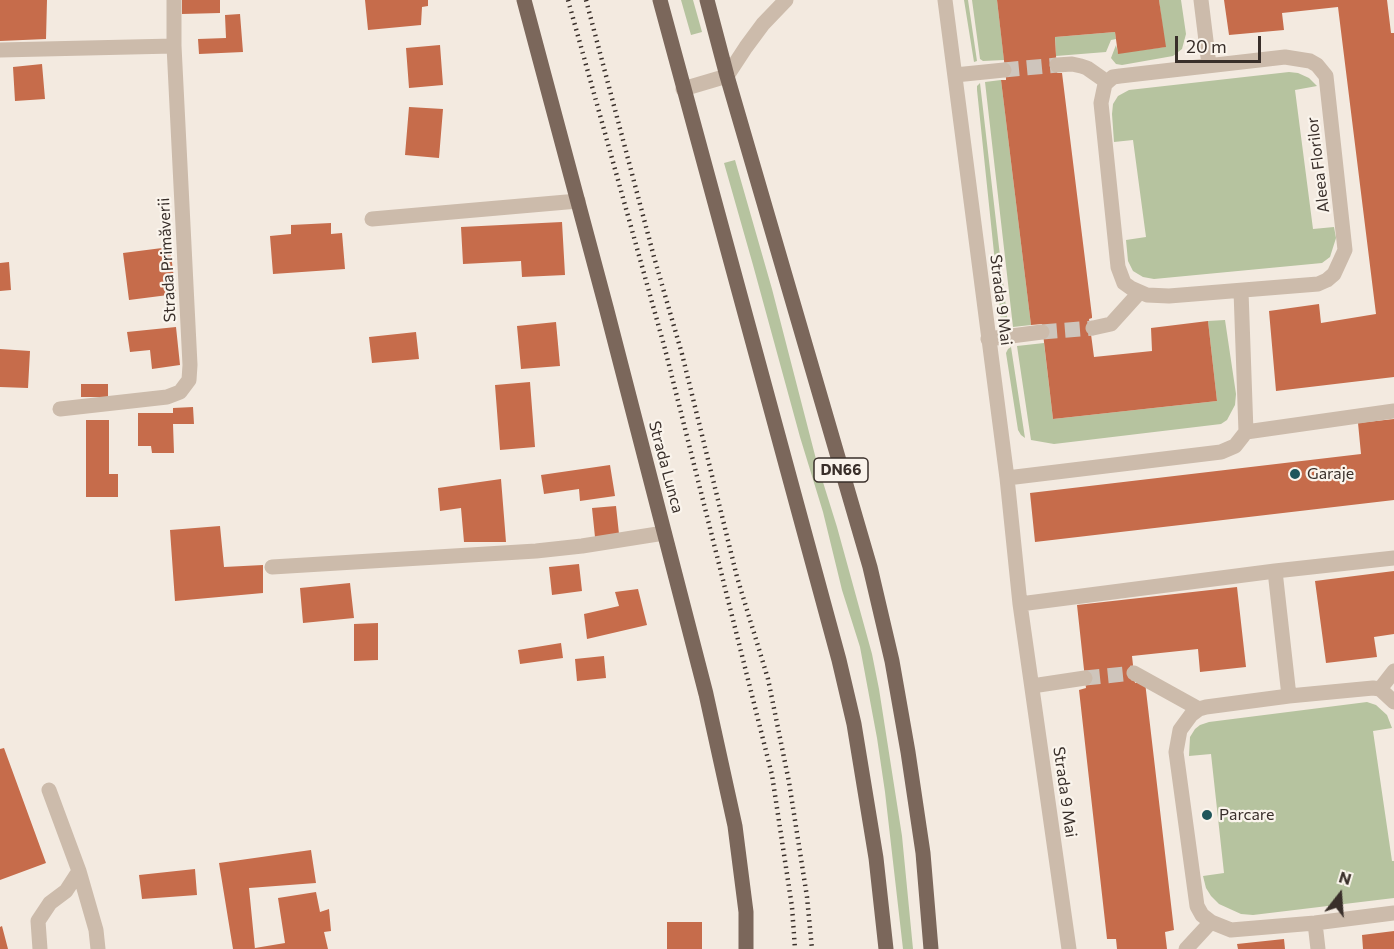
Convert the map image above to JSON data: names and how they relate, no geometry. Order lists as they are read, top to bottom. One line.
{"streets":{"main road":["Strada Lunca","DN66"],"street":["Aleea Florilor","Strada Primăverii","Strada 9 Mai"]},"places":["Garaje","Parcare"],"scale_bar":"20 m","north":"top"}
